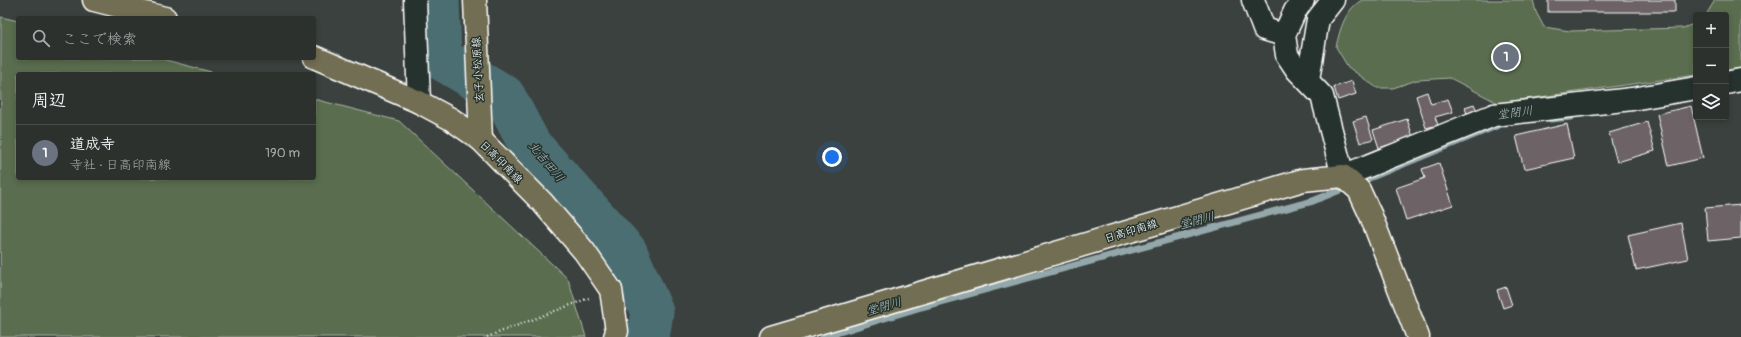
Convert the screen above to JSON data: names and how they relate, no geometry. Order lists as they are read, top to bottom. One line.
{"streets":{"main road":["玄子小松原線","日高印南線"]},"crossings":[["玄子小松原線","日高印南線"]],"water":["堂閉川","北吉田川"],"page":{"map_buttons":["+","−"],"search":"ここで検索","pins":"1","heading":"周辺","list":[{"mark":"1","name":"道成寺","note":"寺社 · 日高印南線","value":"190 m"}]}}
